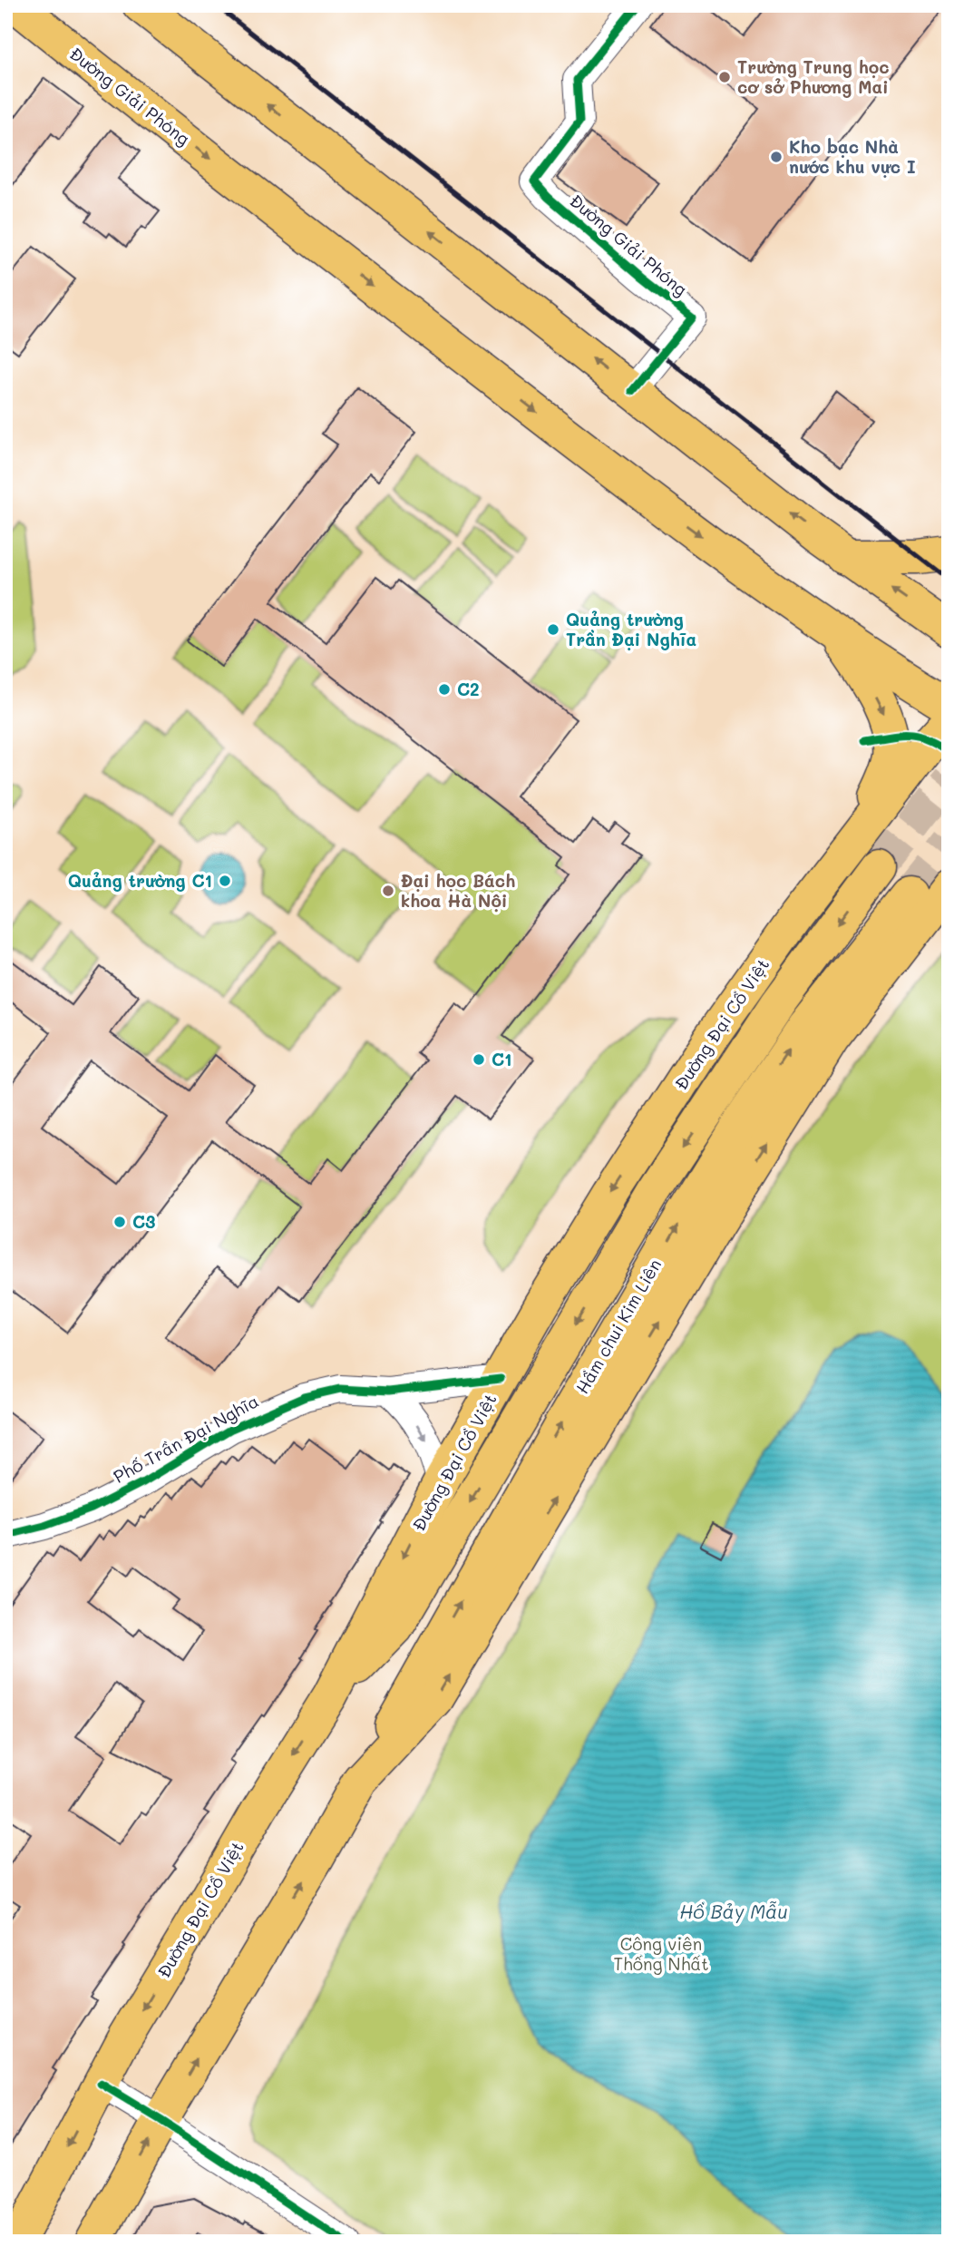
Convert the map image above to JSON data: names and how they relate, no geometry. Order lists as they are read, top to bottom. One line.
{"streets":{"main road":["Đường Giải Phóng","Đường Đại Cồ Việt","Hầm chui Kim Liên"],"street":["Phố Trần Đại Nghĩa"]},"crossings":[["Đường Đại Cồ Việt","Phố Trần Đại Nghĩa"]],"water":["Hồ Bảy Mẫu"],"parks":["Công viên Thống Nhất"],"places":["Trường Trung học cơ sở Phương Mai","Kho bạc Nhà nước khu vực I","Quảng trường Trần Đại Nghĩa","C2","Quảng trường C1","Đại học Bách khoa Hà Nội","C1","C3"]}
